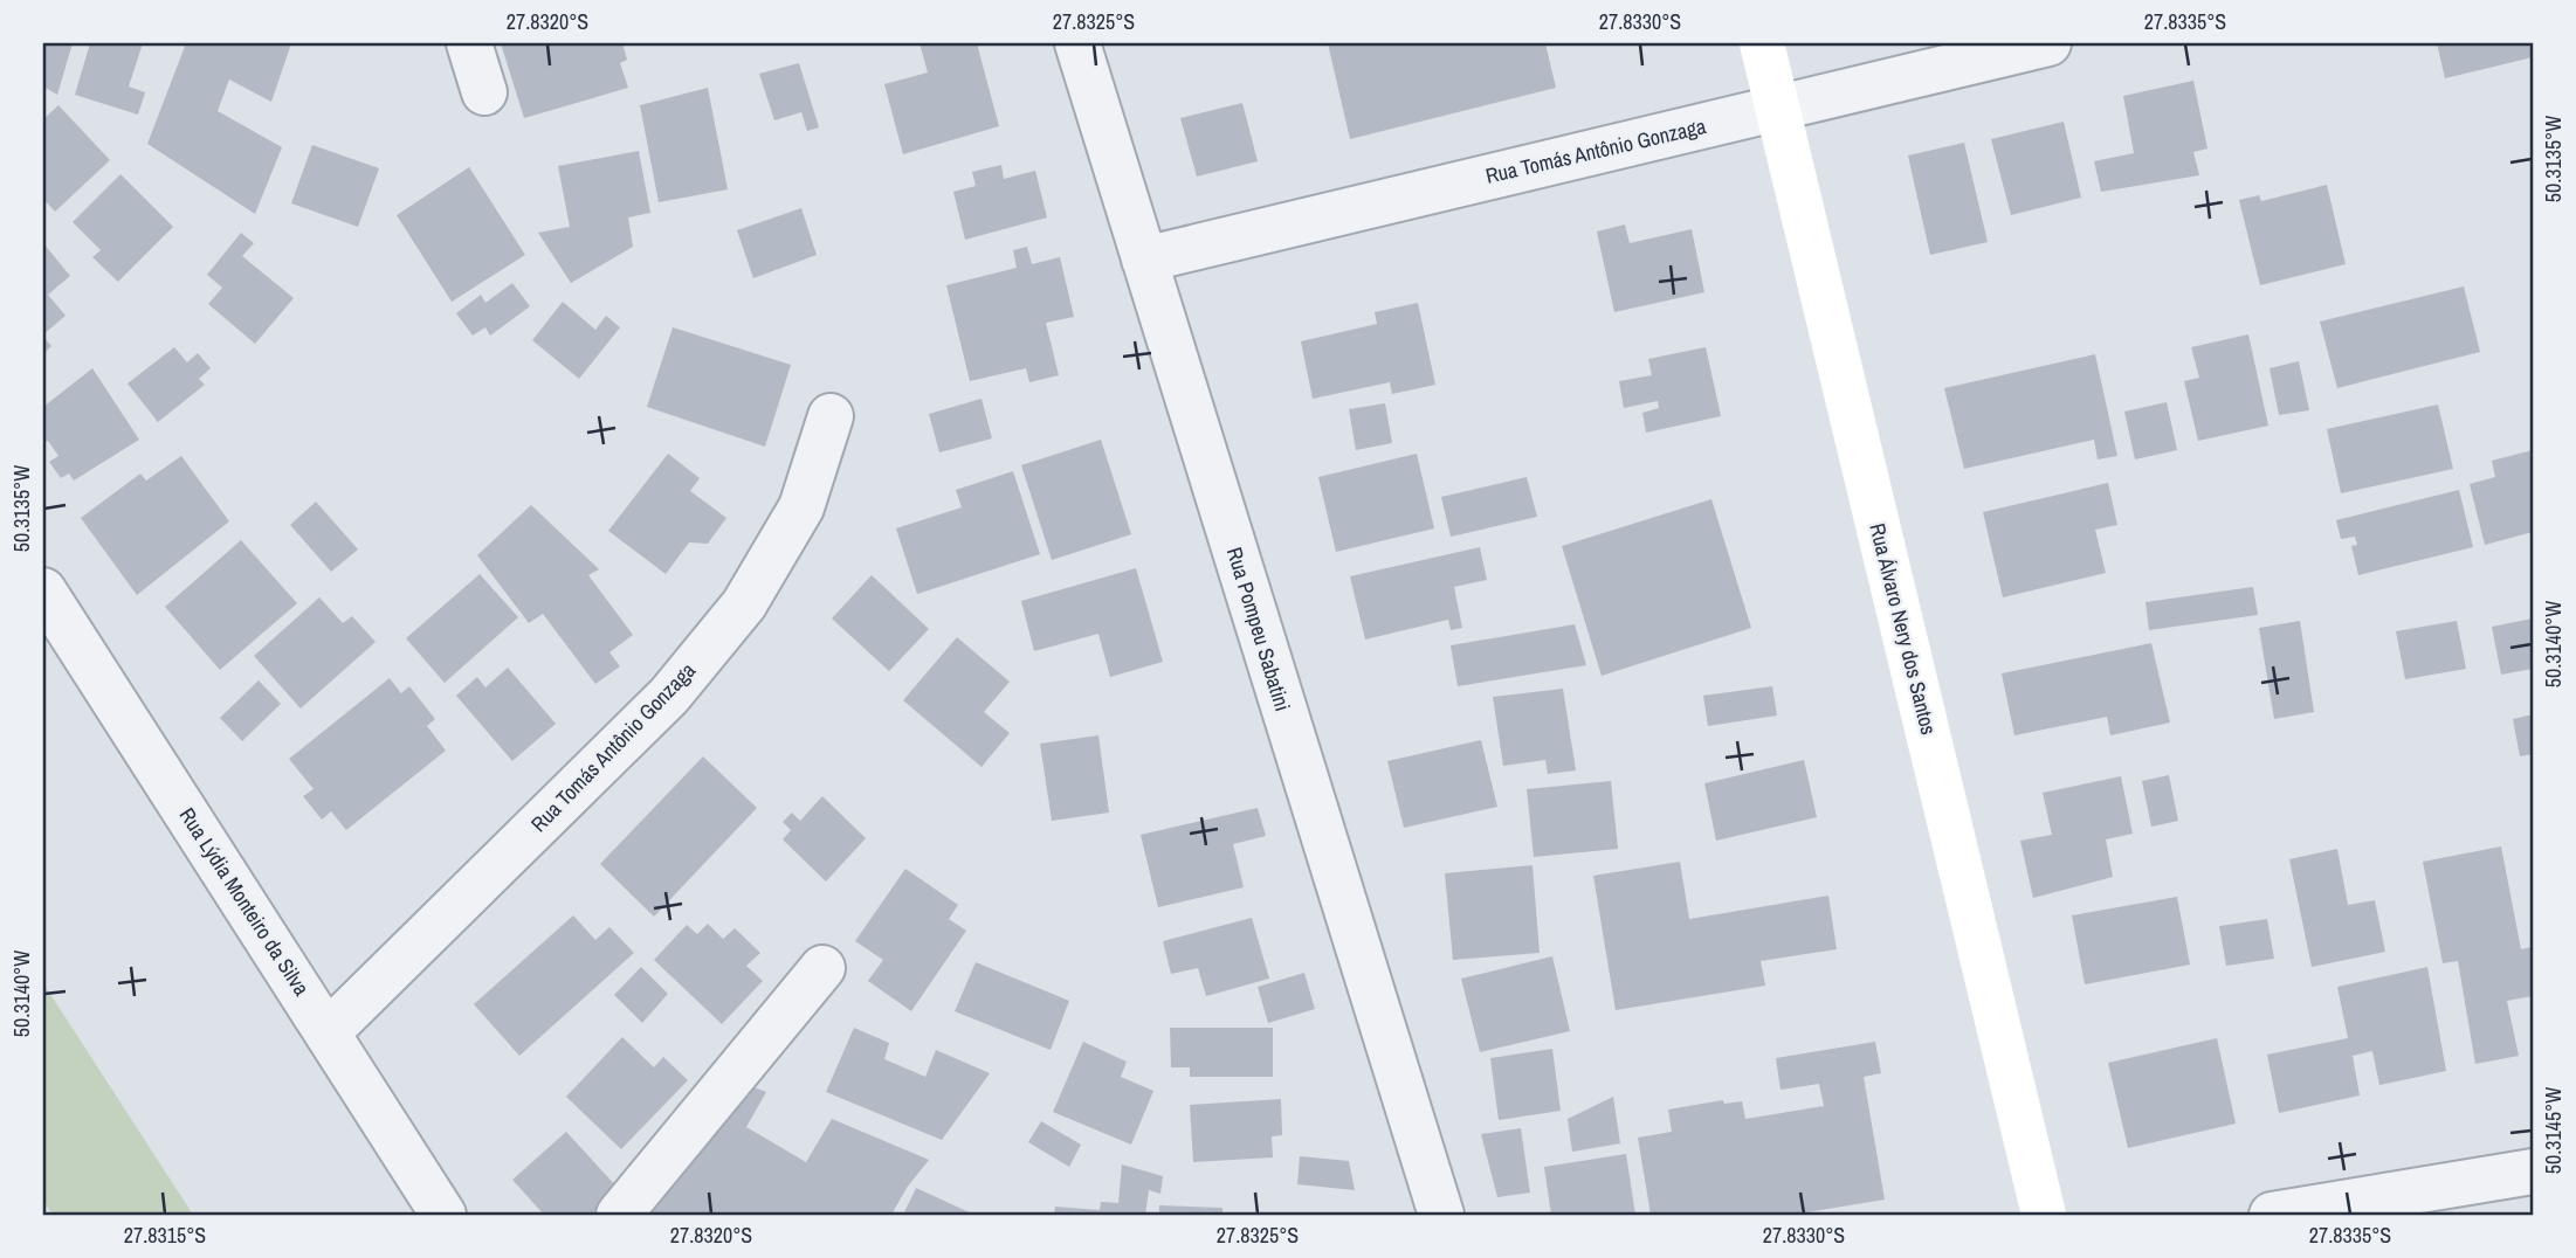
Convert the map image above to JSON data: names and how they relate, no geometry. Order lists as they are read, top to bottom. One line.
{"streets":{"main road":["Rua Álvaro Nery dos Santos"],"street":["Rua Tomás Antônio Gonzaga","Rua Pompeu Sabatini","Rua Lýdia Monteiro da Silva"]},"crossings":[["Rua Tomás Antônio Gonzaga","Rua Pompeu Sabatini"],["Rua Tomás Antônio Gonzaga","Rua Álvaro Nery dos Santos"],["Rua Tomás Antônio Gonzaga","Rua Lýdia Monteiro da Silva"]],"coordinates":["27.8320°S","27.8325°S","27.8330°S","27.8335°S","50.3135°W","50.3140°W","50.3145°W","27.8315°S"]}
